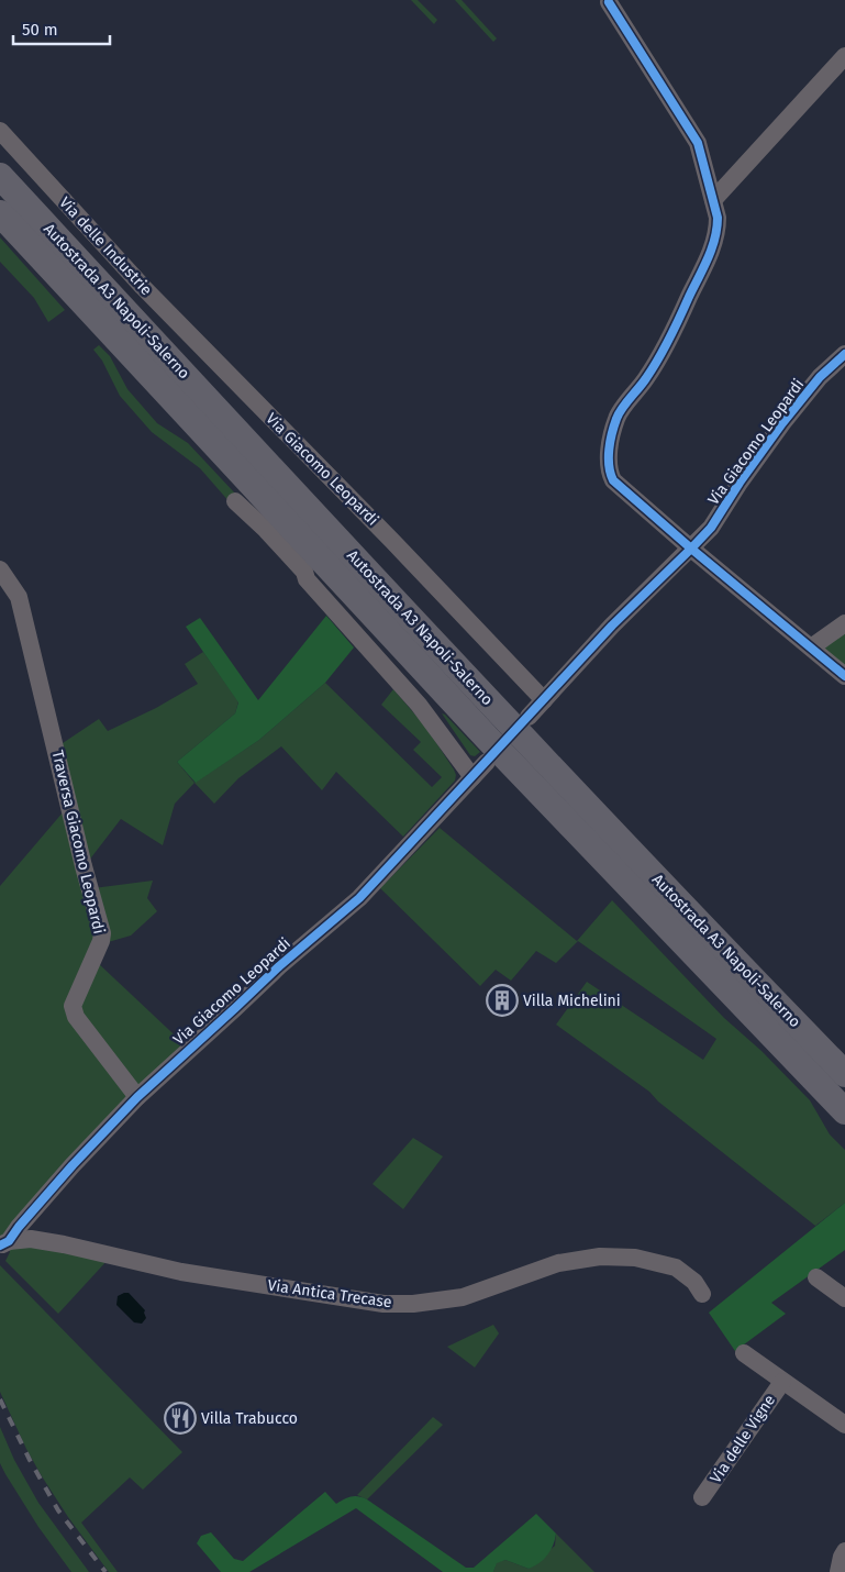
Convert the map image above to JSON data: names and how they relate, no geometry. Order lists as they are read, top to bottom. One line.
{"streets":{"highway":["Autostrada A3 Napoli-Salerno"],"street":["Via delle Industrie","Via Giacomo Leopardi","Traversa Giacomo Leopardi","Via Antica Trecase","Via delle Vigne"]},"crossings":[["Via delle Industrie","Via Giacomo Leopardi"],["Via Giacomo Leopardi","Traversa Giacomo Leopardi"],["Via Giacomo Leopardi","Via Antica Trecase"]],"places":{"building":["Villa Michelini"],"restaurant":["Villa Trabucco"]},"scale_bar":"50 m"}
